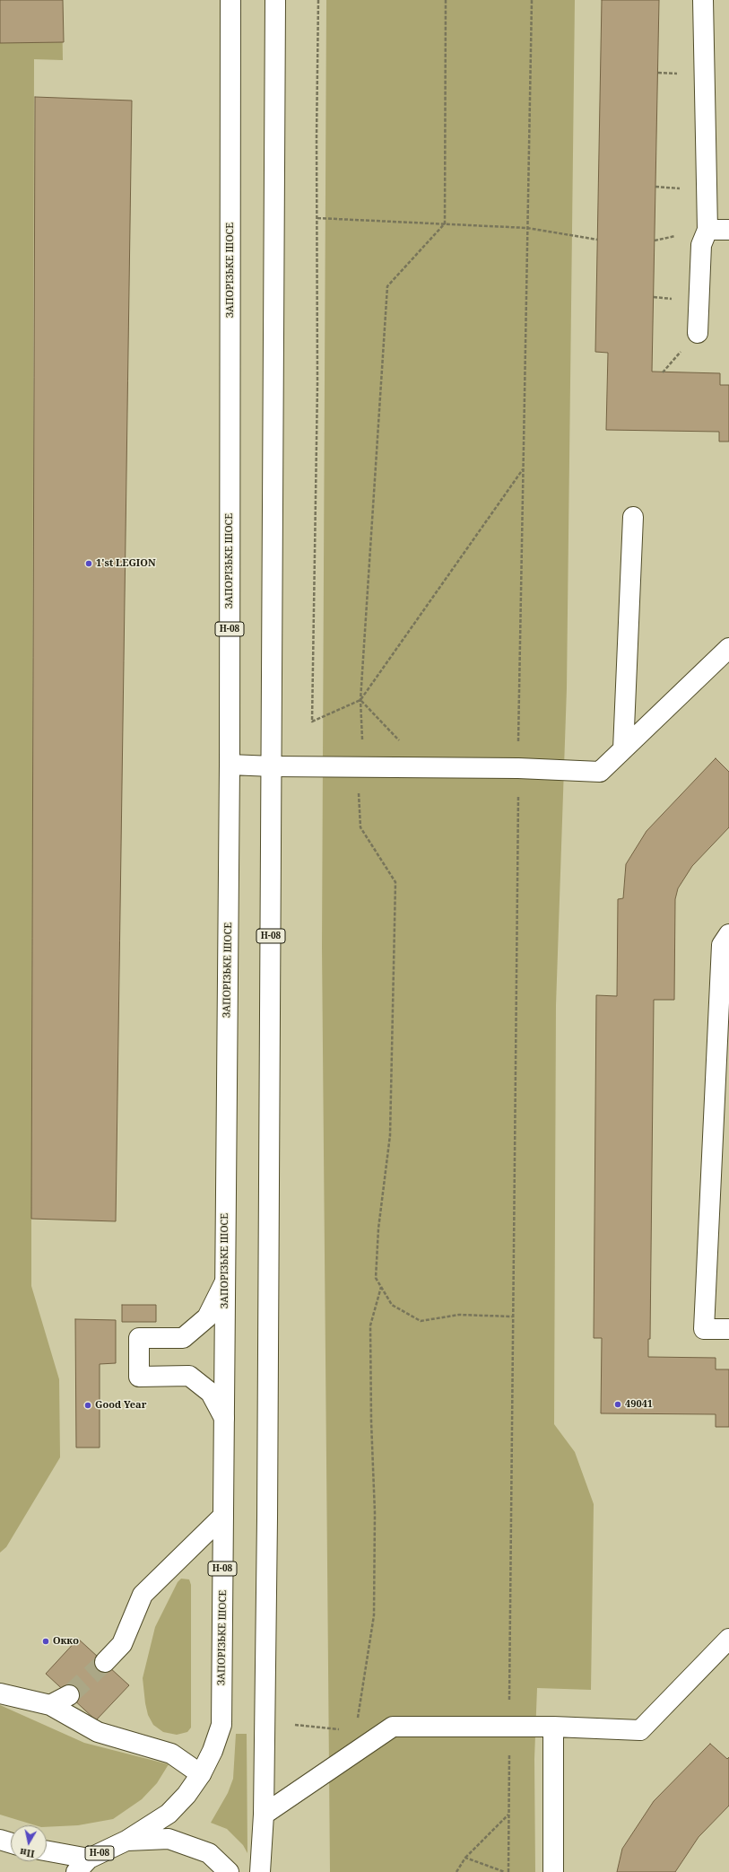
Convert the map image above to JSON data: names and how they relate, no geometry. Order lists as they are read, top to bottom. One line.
{"streets":{"main road":["ЗАПОРІЗЬКЕ ШОСЕ","Н-08"]},"crossings":[["ЗАПОРІЗЬКЕ ШОСЕ","Н-08"]],"places":["1'st LEGION","49041","Good Year","Окко"],"north":"bottom"}
